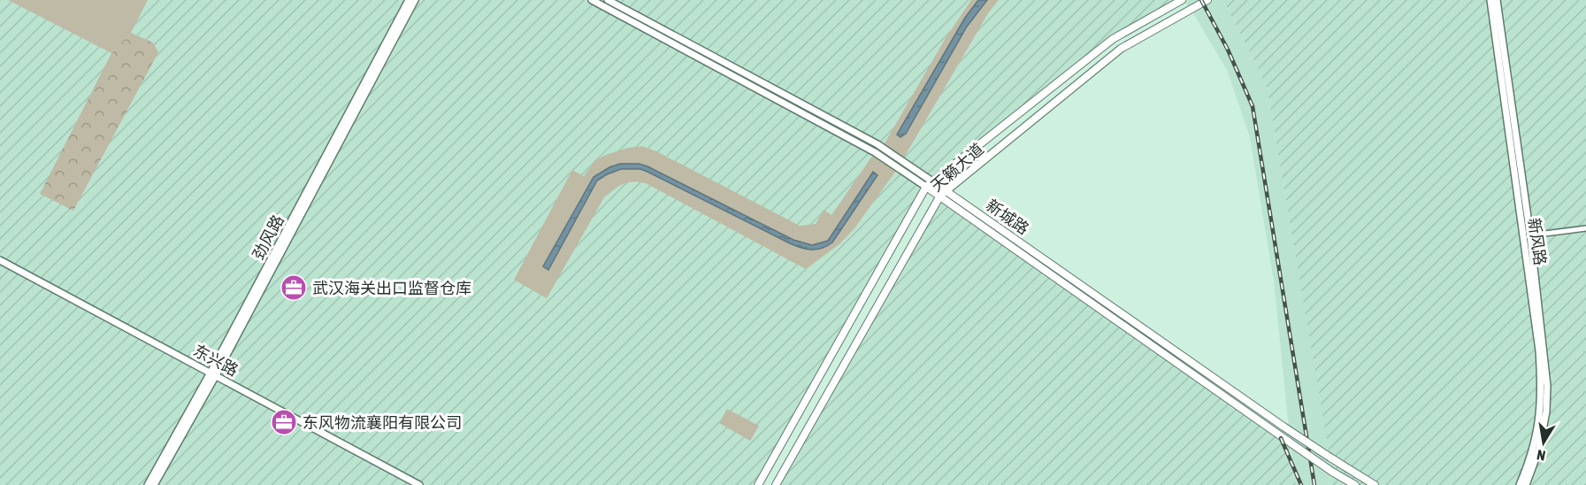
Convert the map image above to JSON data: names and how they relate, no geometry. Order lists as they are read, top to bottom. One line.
{"streets":{"main road":["天籁大道","新城路"],"street":["劲风路","新风路","东兴路"]},"crossings":[["天籁大道","新城路"],["劲风路","东兴路"]],"places":{"office":["武汉海关出口监督仓库","东风物流襄阳有限公司"]},"north":"bottom"}
